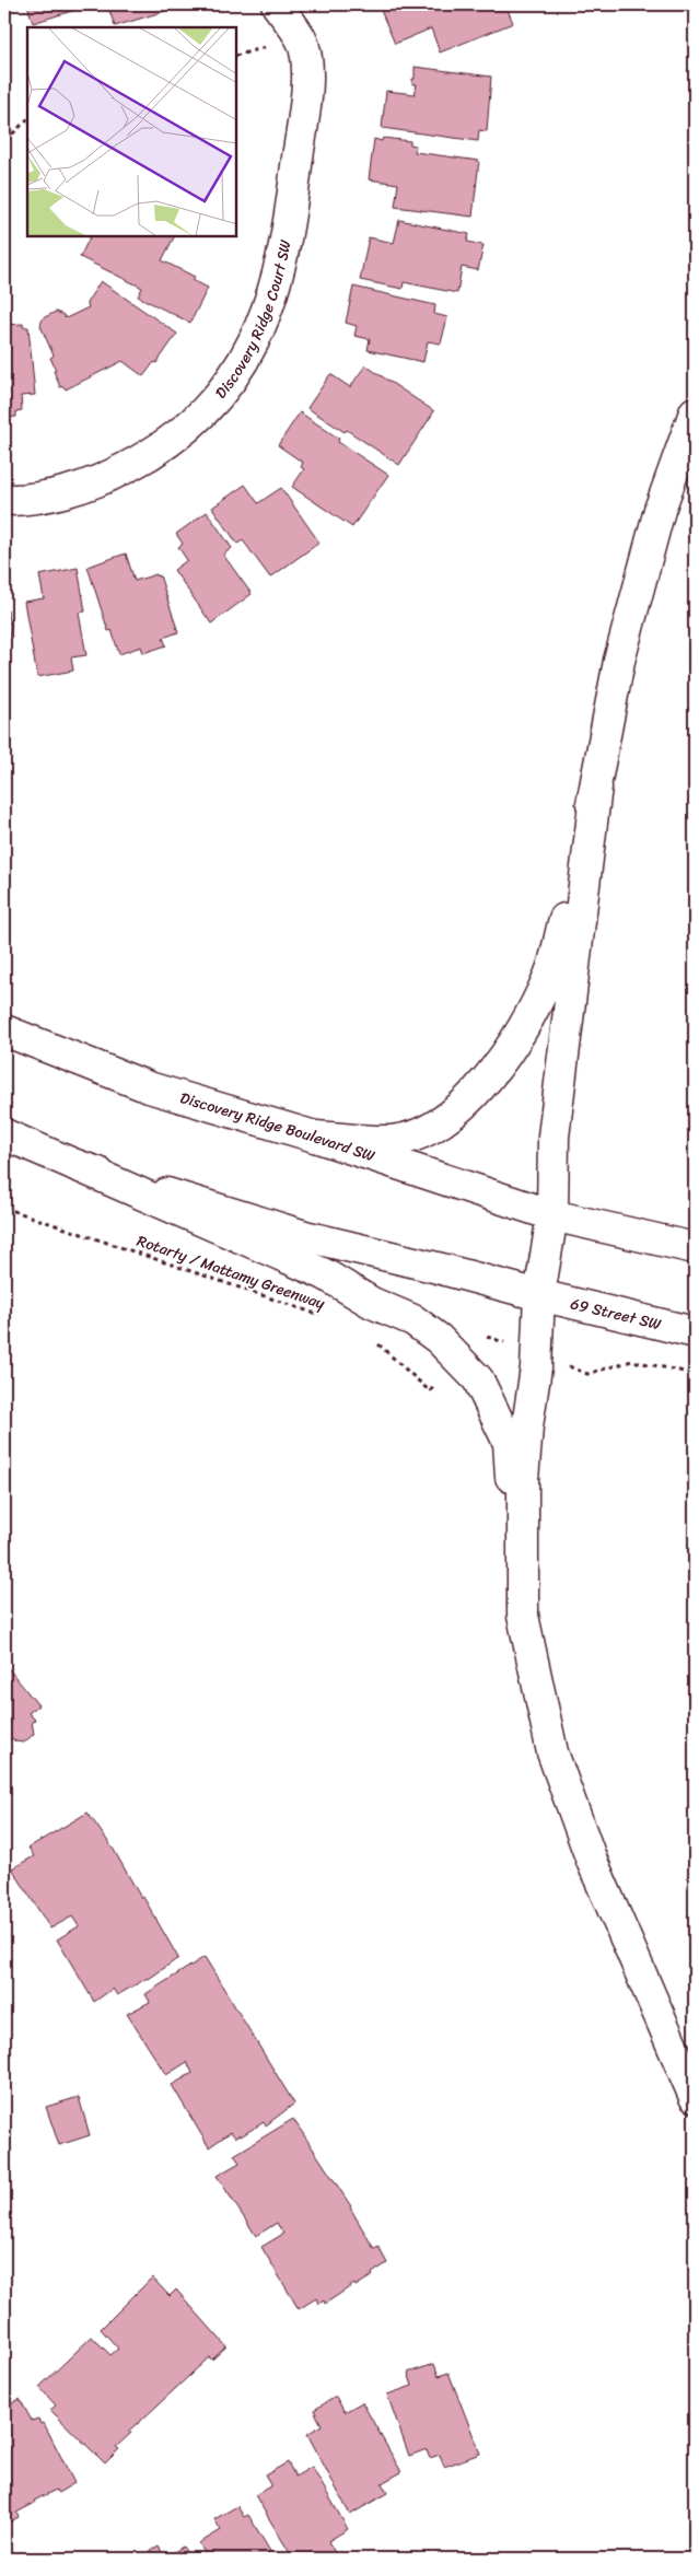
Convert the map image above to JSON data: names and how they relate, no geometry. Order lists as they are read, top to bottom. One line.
{"streets":{"main road":["Discovery Ridge Court SW","Discovery Ridge Boulevard SW","69 Street SW"],"path":["Rotarty / Mattamy Greenway"]}}
